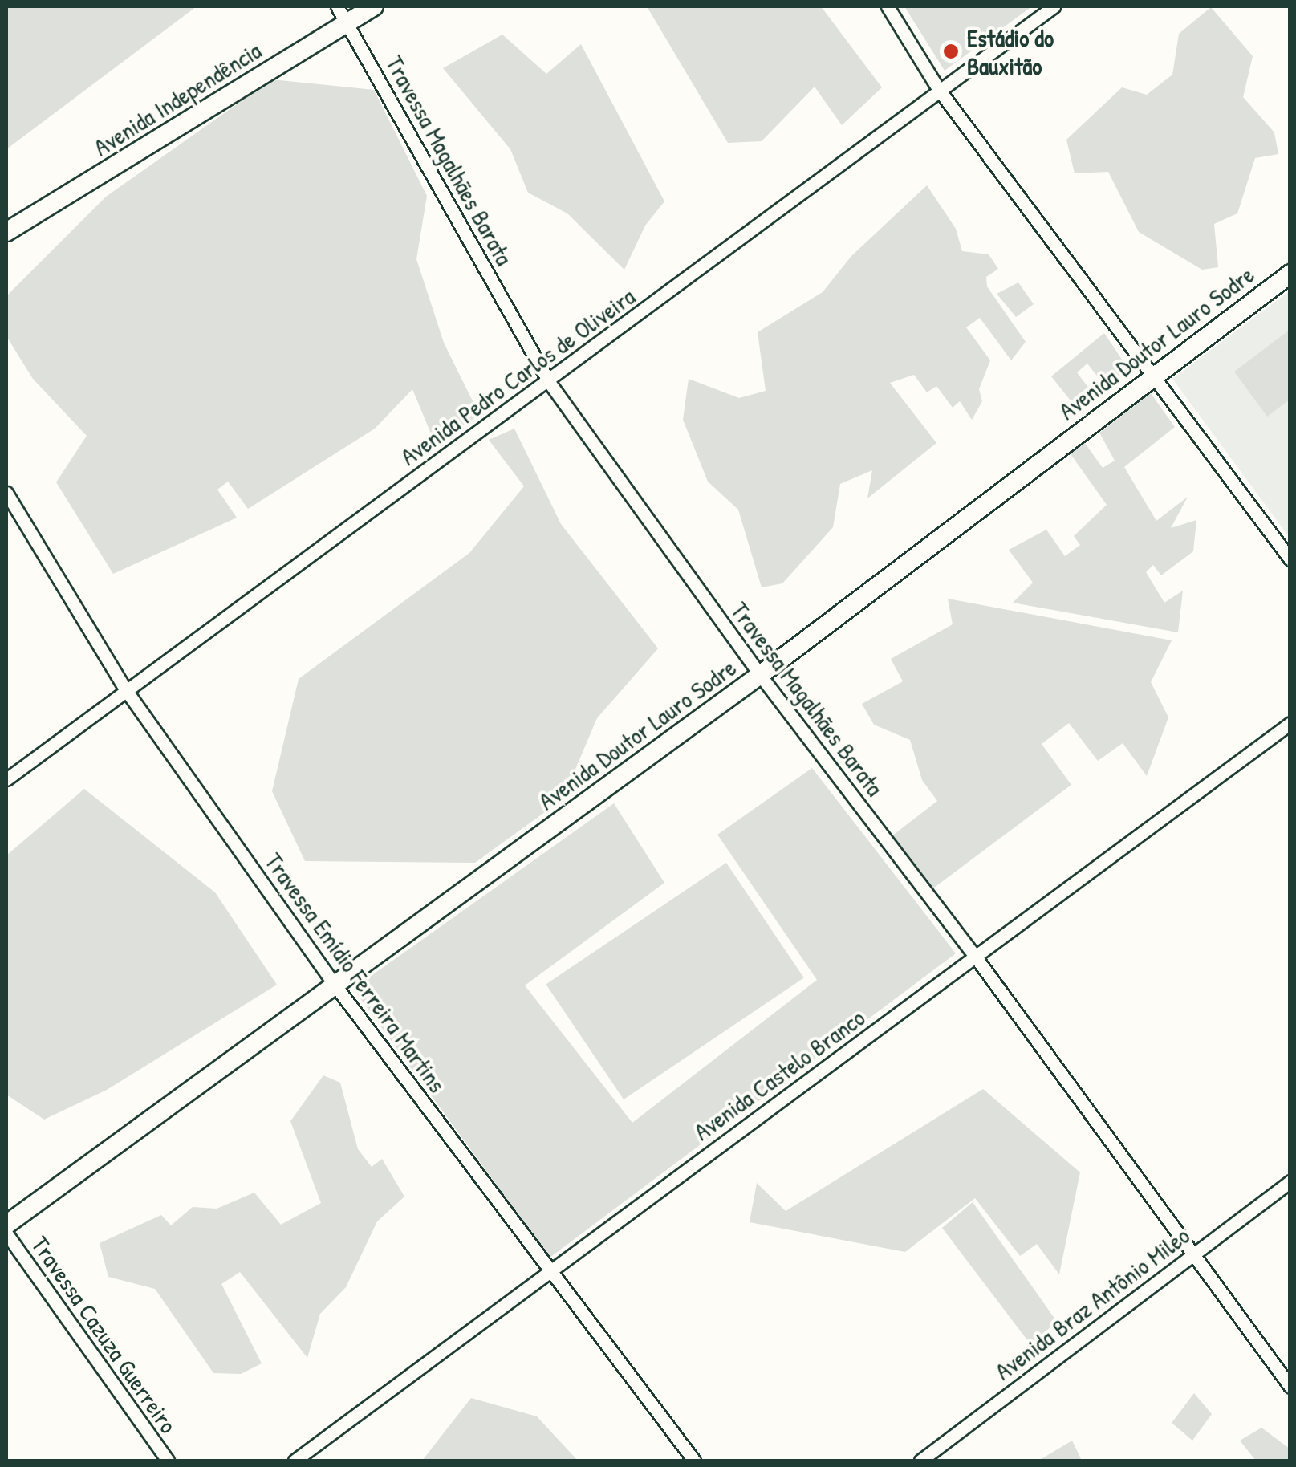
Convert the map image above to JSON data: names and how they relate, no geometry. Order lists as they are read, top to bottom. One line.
{"streets":{"street":["Avenida Independência","Travessa Magalhães Barata","Avenida Doutor Lauro Sodre","Avenida Pedro Carlos de Oliveira","Travessa Emídio Ferreira Martins","Avenida Castelo Branco","Avenida Braz Antônio Mileo","Travessa Cazuza Guerreiro"]},"crossings":[["Avenida Independência","Travessa Magalhães Barata"],["Travessa Magalhães Barata","Avenida Doutor Lauro Sodre"],["Travessa Magalhães Barata","Avenida Pedro Carlos de Oliveira"],["Travessa Magalhães Barata","Avenida Castelo Branco"],["Travessa Magalhães Barata","Avenida Braz Antônio Mileo"],["Avenida Doutor Lauro Sodre","Travessa Emídio Ferreira Martins"],["Avenida Pedro Carlos de Oliveira","Travessa Emídio Ferreira Martins"],["Travessa Emídio Ferreira Martins","Avenida Castelo Branco"]],"places":["Estádio do Bauxitão"]}
